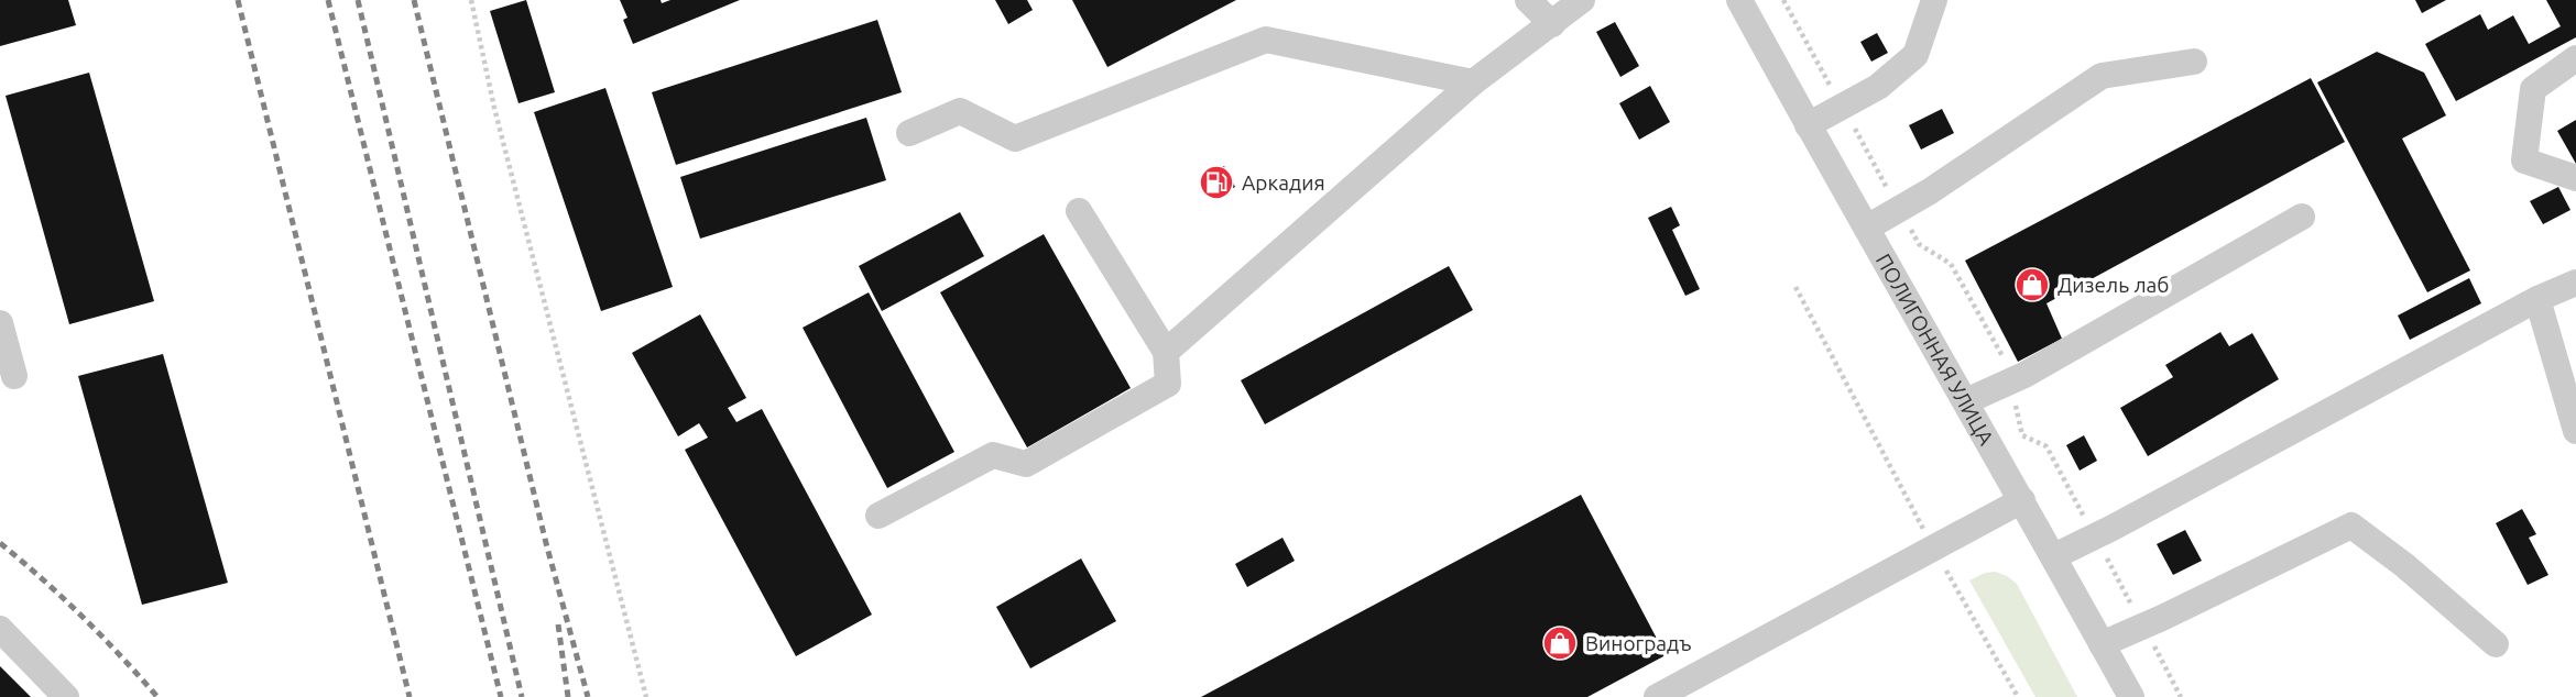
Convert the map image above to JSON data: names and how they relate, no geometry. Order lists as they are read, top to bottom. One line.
{"streets":{"lane":["ПОЛИГОННАЯ УЛИЦА"]},"places":{"fuel station":["Аркадия"],"shop":["Дизель лаб","Виноградъ"]}}
